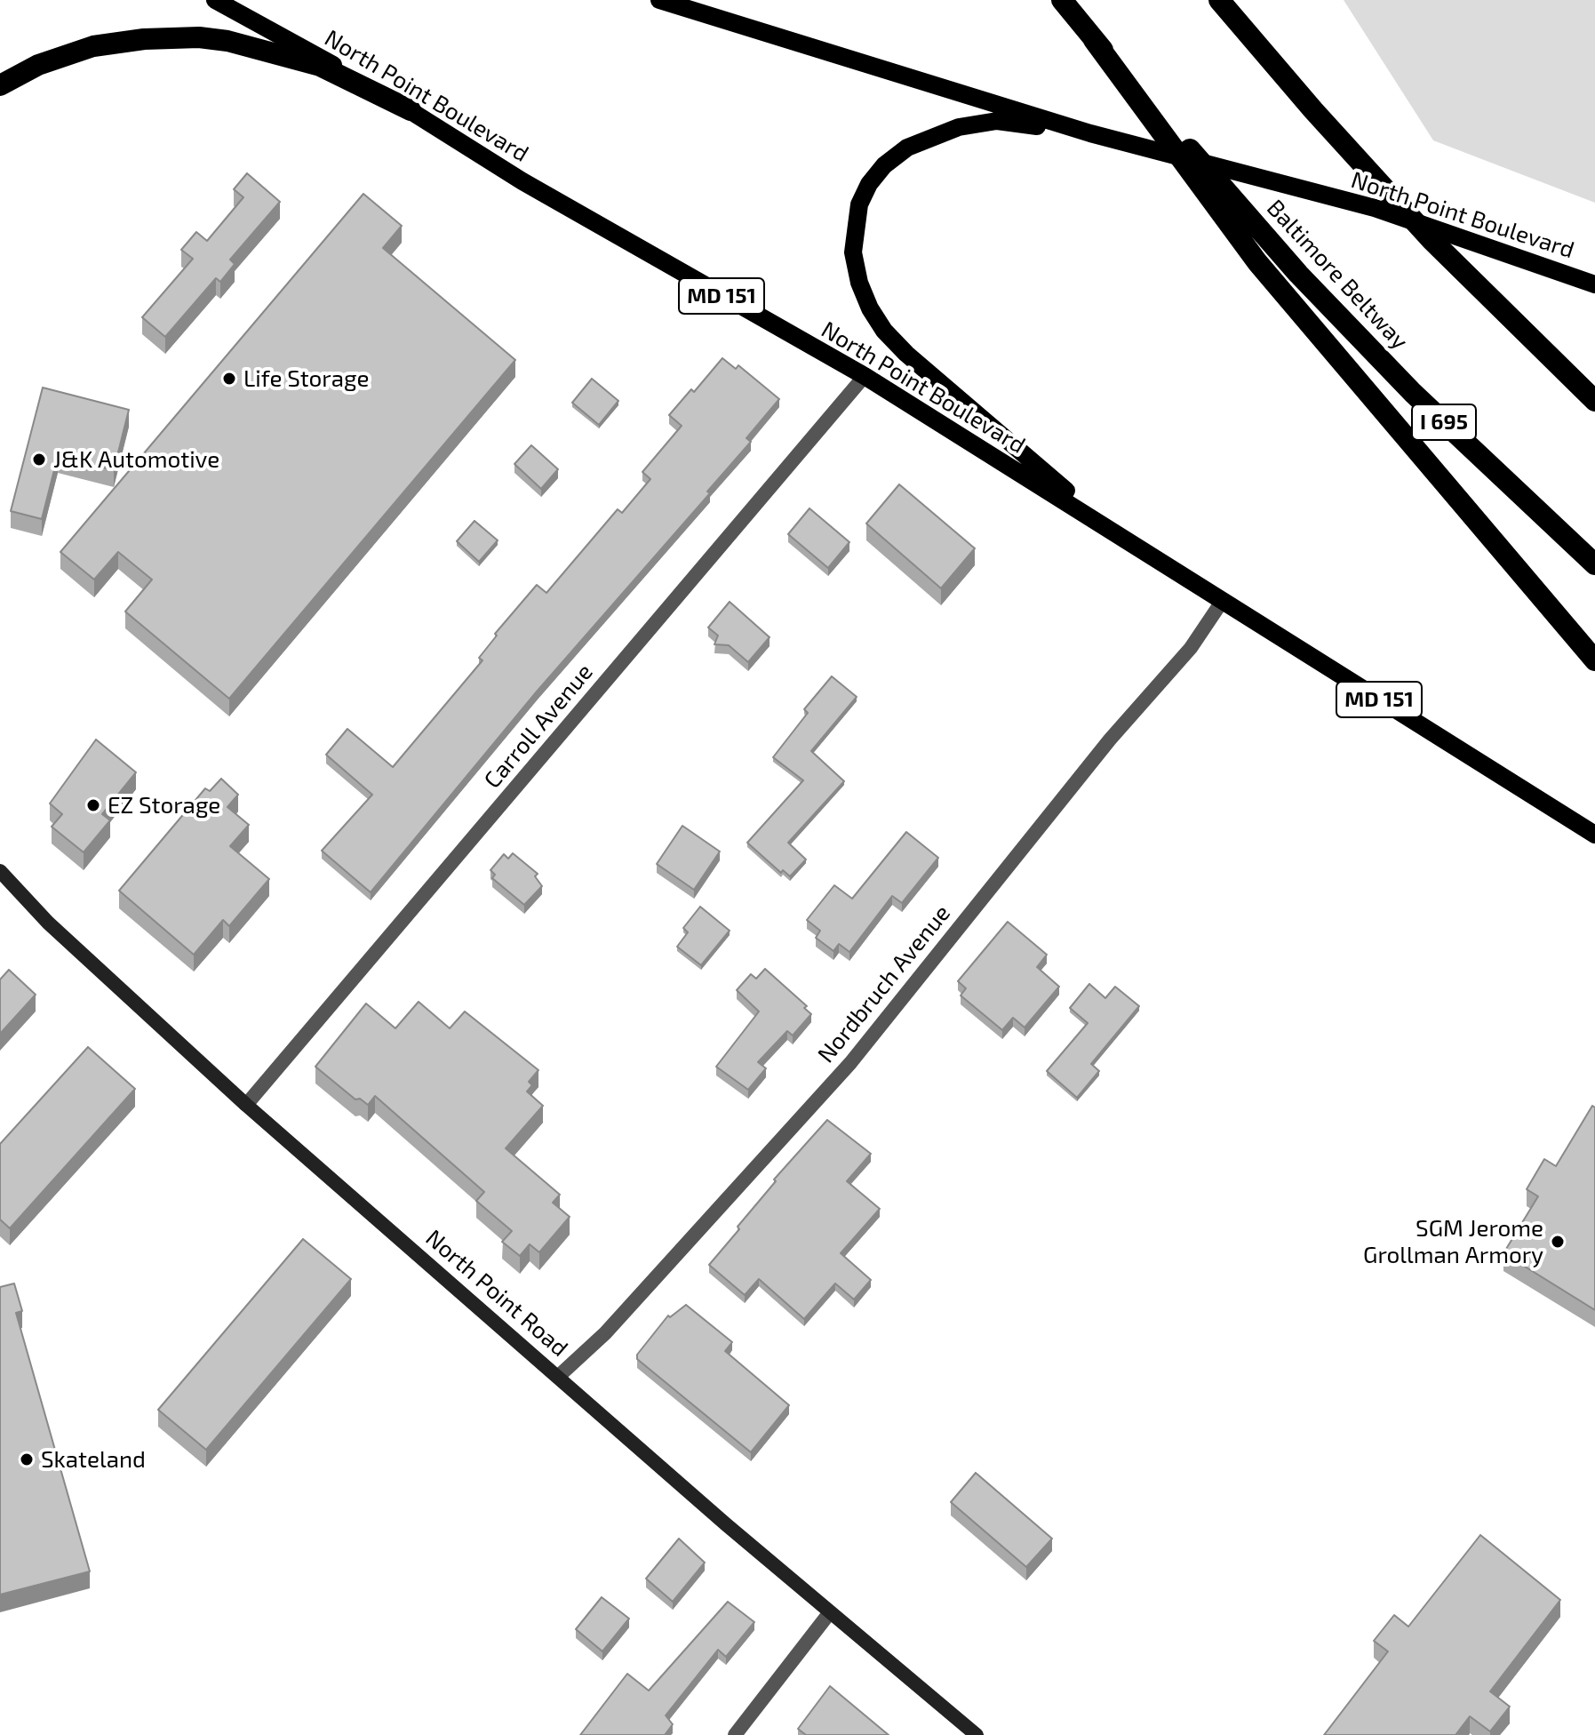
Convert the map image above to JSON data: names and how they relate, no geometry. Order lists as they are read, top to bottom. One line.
{"streets":{"highway":["Baltimore Beltway","I 695"],"main road":["North Point Boulevard","MD 151"],"street":["Carroll Avenue","Nordbruch Avenue","North Point Road"]},"crossings":[["North Point Boulevard","Carroll Avenue"],["North Point Boulevard","Nordbruch Avenue"],["Carroll Avenue","North Point Road"],["Nordbruch Avenue","North Point Road"]],"places":["Life Storage","J&K Automotive","EZ Storage","SGM Jerome Grollman Armory","Skateland"]}
